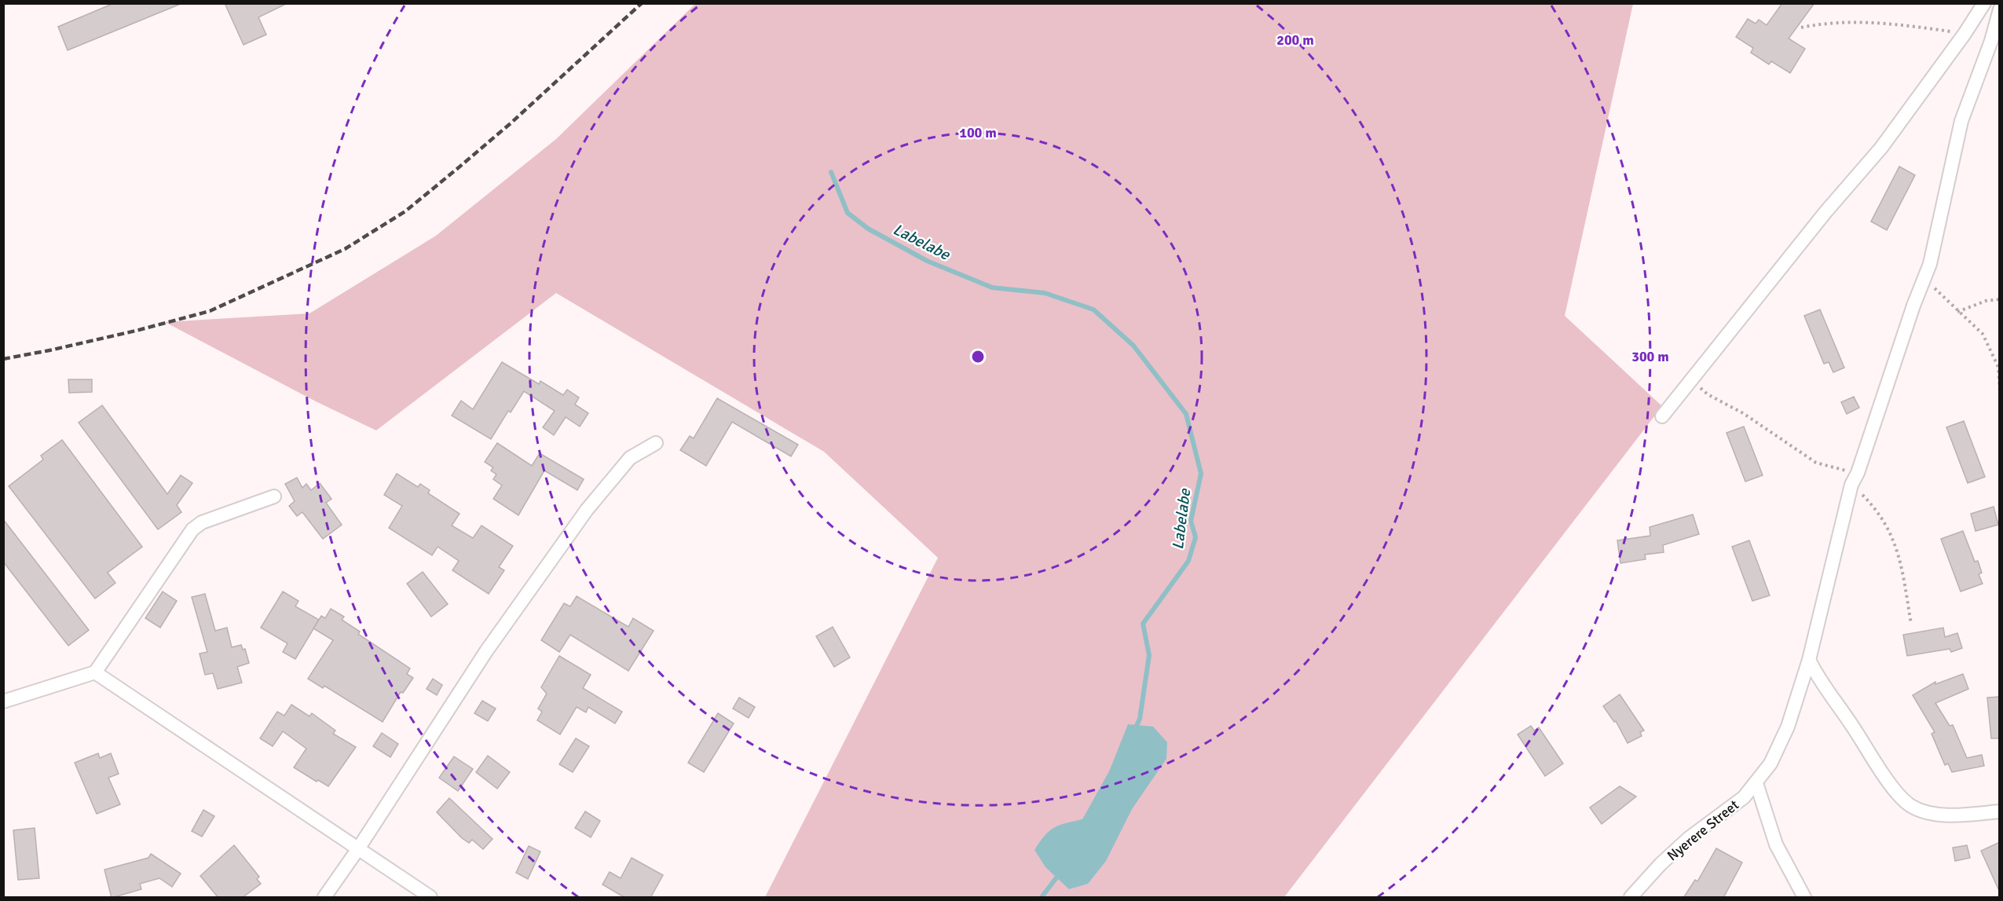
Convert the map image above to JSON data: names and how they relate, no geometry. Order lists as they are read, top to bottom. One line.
{"streets":{"street":["Nyerere Street"]},"water":["Labelabe"],"rings":["200 m","100 m","300 m"]}
